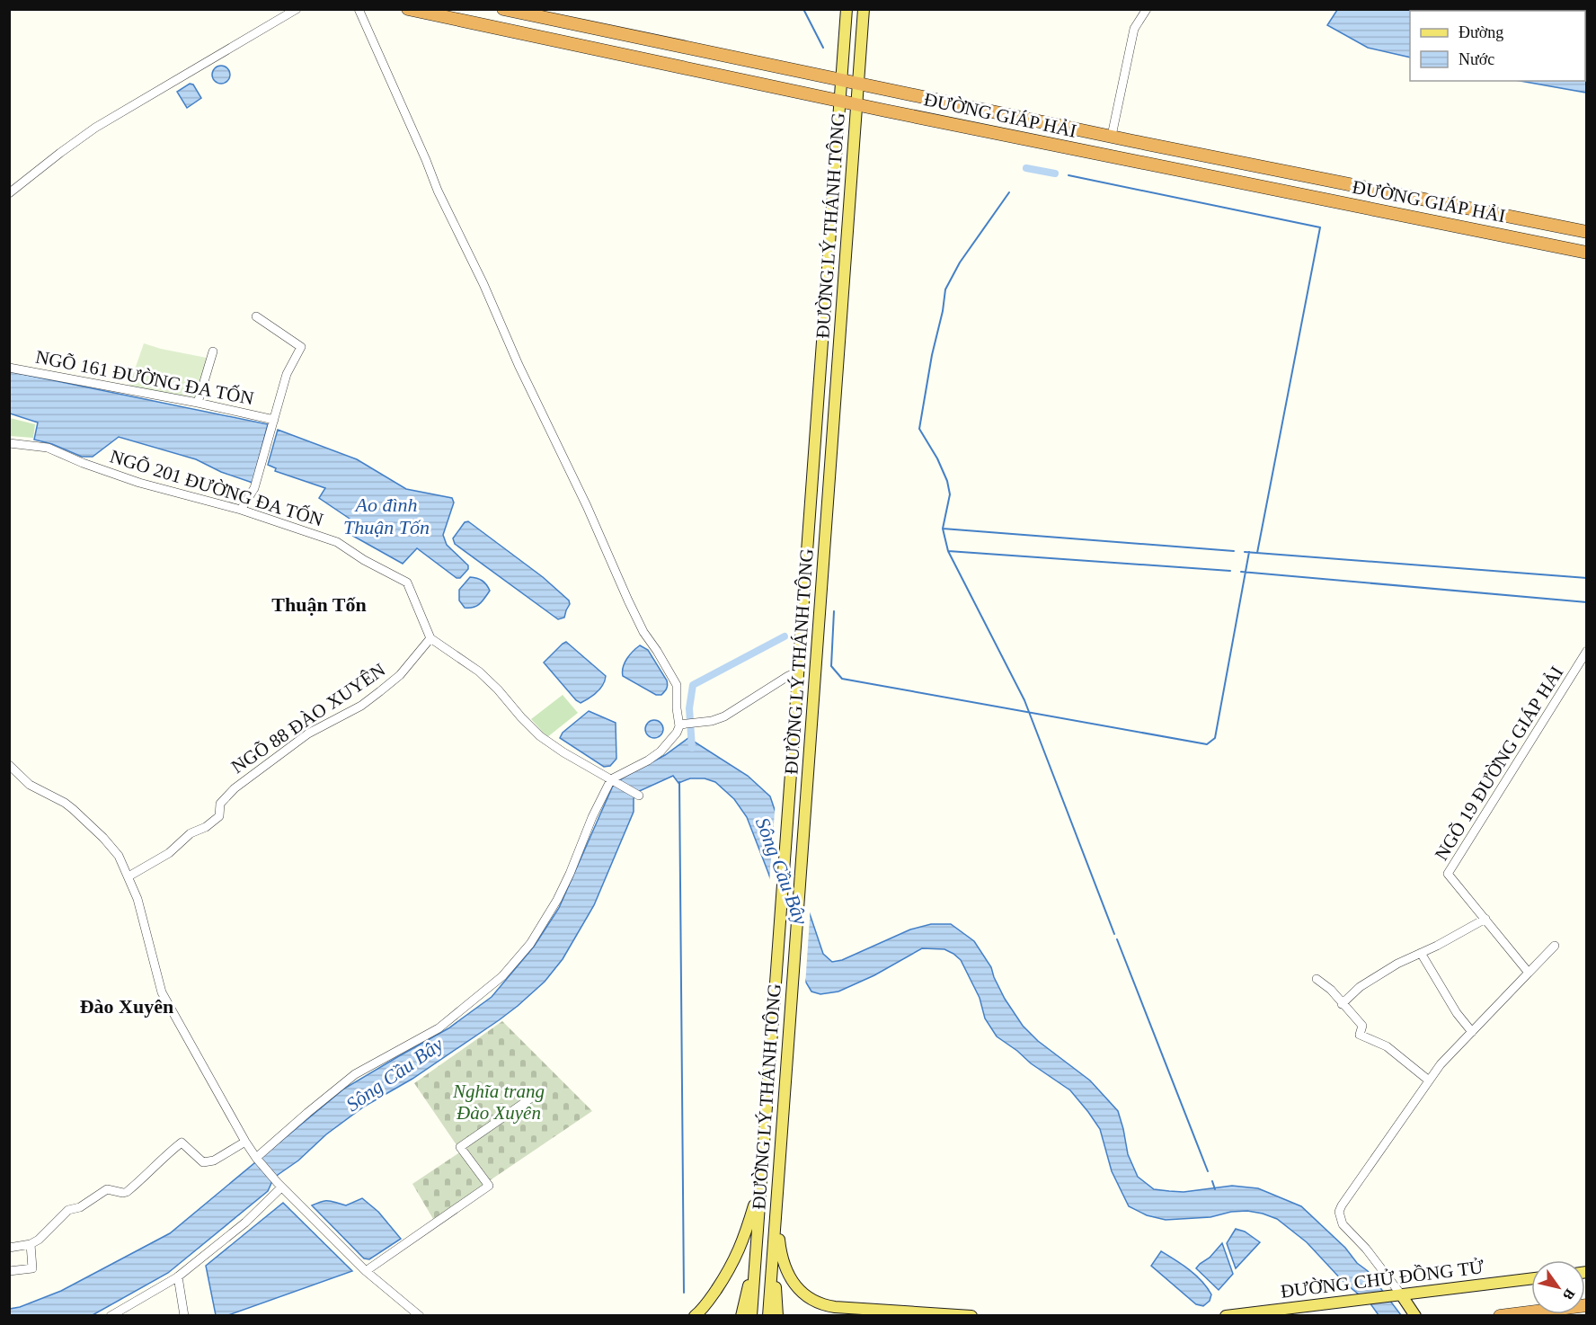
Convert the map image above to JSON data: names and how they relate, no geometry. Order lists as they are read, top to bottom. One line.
{"streets":{"highway":["ĐƯỜNG GIÁP HẢI"],"main road":["ĐƯỜNG LÝ THÁNH TÔNG","ĐƯỜNG CHỬ ĐỒNG TỬ"],"street":["NGÕ 161 ĐƯỜNG ĐA TỐN","NGÕ 201 ĐƯỜNG ĐA TỐN","NGÕ 88 ĐÀO XUYÊN","NGÕ 19 ĐƯỜNG GIÁP HẢI"]},"crossings":[["ĐƯỜNG GIÁP HẢI","ĐƯỜNG LÝ THÁNH TÔNG"],["NGÕ 201 ĐƯỜNG ĐA TỐN","NGÕ 88 ĐÀO XUYÊN"]],"districts":["Thuận Tốn","Đào Xuyên"],"water":["Ao đình Thuận Tốn","Sông Cầu Bây"],"parks":["Nghĩa trang Đào Xuyên"],"legend":["Đường","Nước"],"north":"bottom right"}
